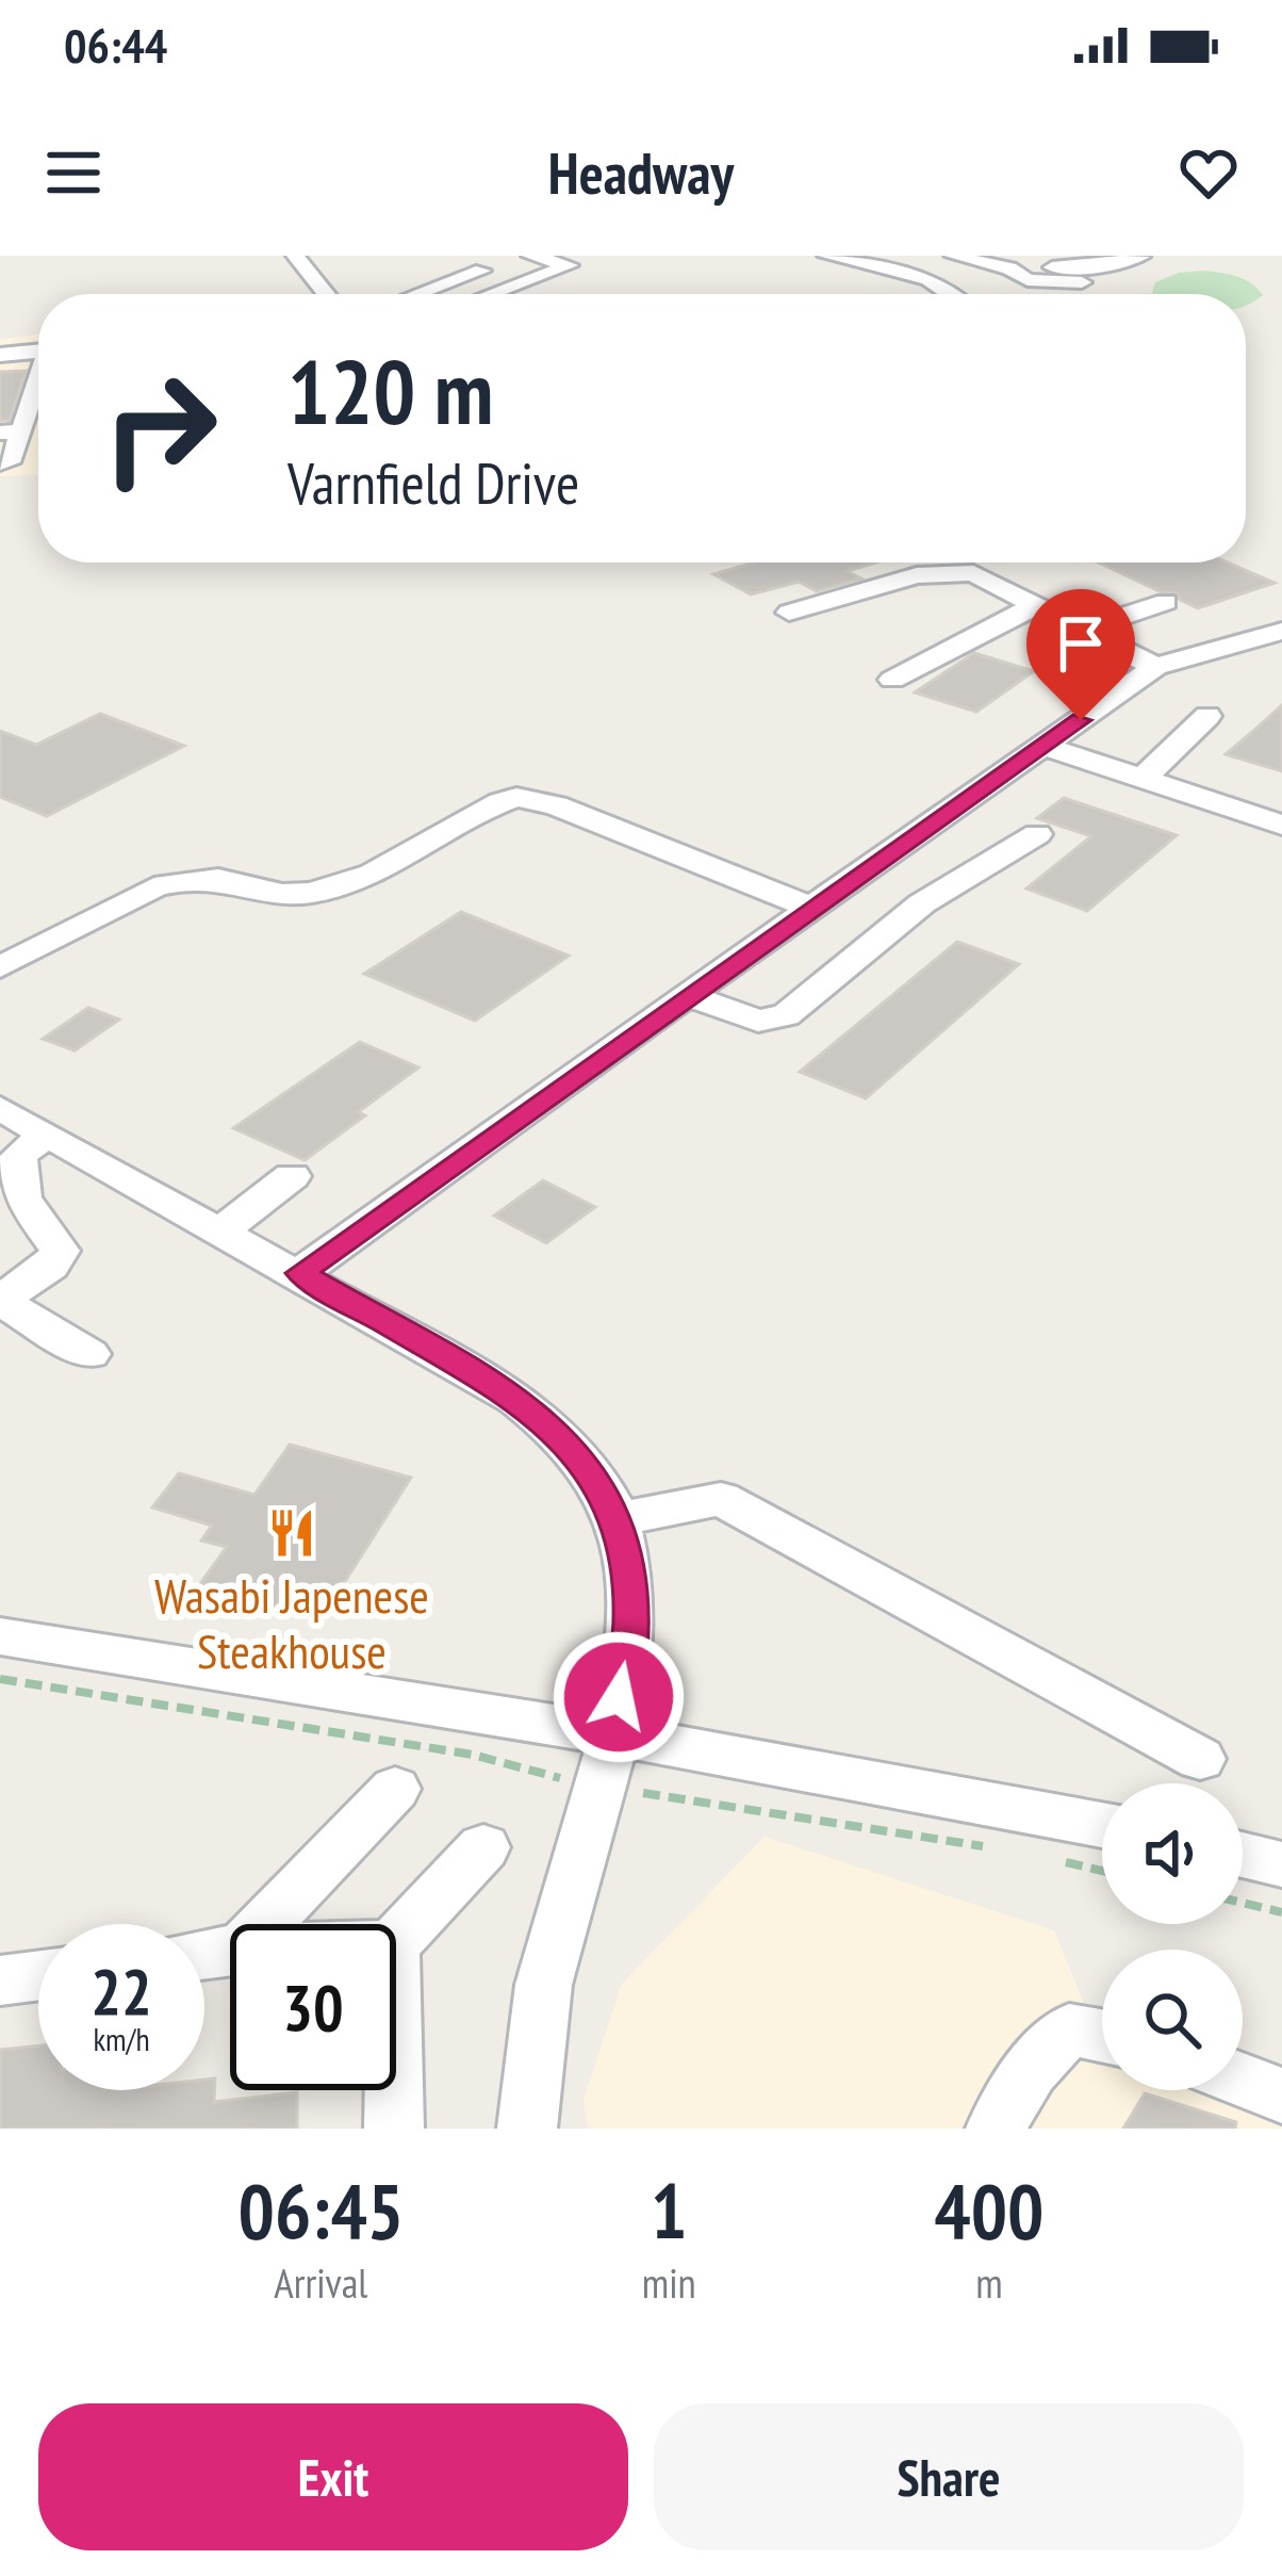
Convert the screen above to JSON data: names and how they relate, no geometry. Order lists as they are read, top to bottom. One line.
{"places":{"restaurant":["Wasabi Japenese Steakhouse"]},"page":{"status":"06:44","header":"Headway","turn":["120 m","Varnfield Drive"],"speed":"22 km/h","limit":"30","eta":["06:45","Arrival","1","min","400","m"],"buttons":["Exit","Share"]}}
